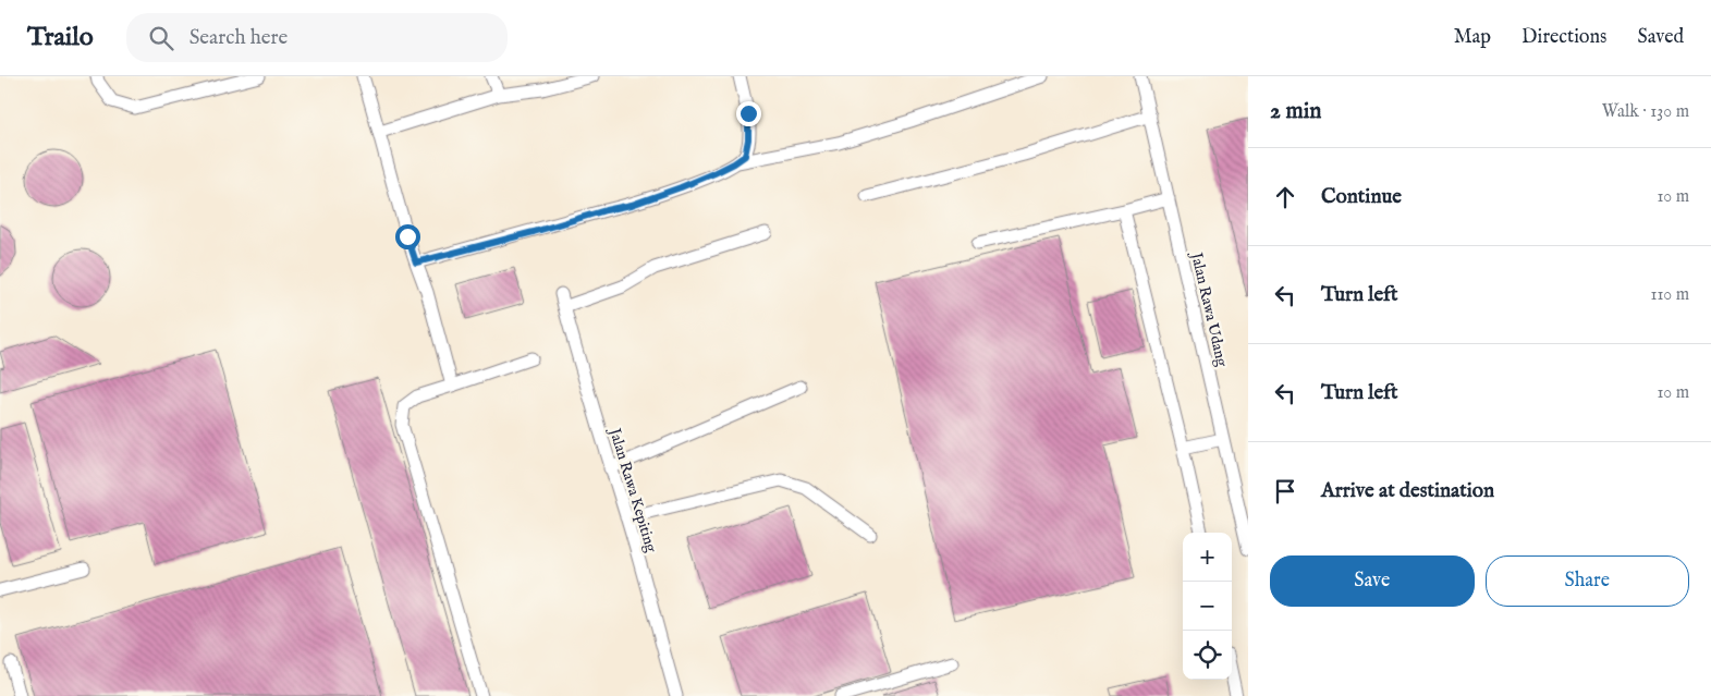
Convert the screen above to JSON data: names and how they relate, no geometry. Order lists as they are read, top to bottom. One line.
{"streets":{"lane":["Jalan Rawa Udang","Jalan Rawa Kepiting"]},"page":{"header":"Trailo","search":"Search here","nav":["Map","Directions","Saved"],"heading":["2 min","Walk · 130 m"],"list":[["Continue","10 m"],["Turn left","110 m"],["Turn left","10 m"],"Arrive at destination"],"map_buttons":["+","−"],"buttons":["Save","Share"]}}
